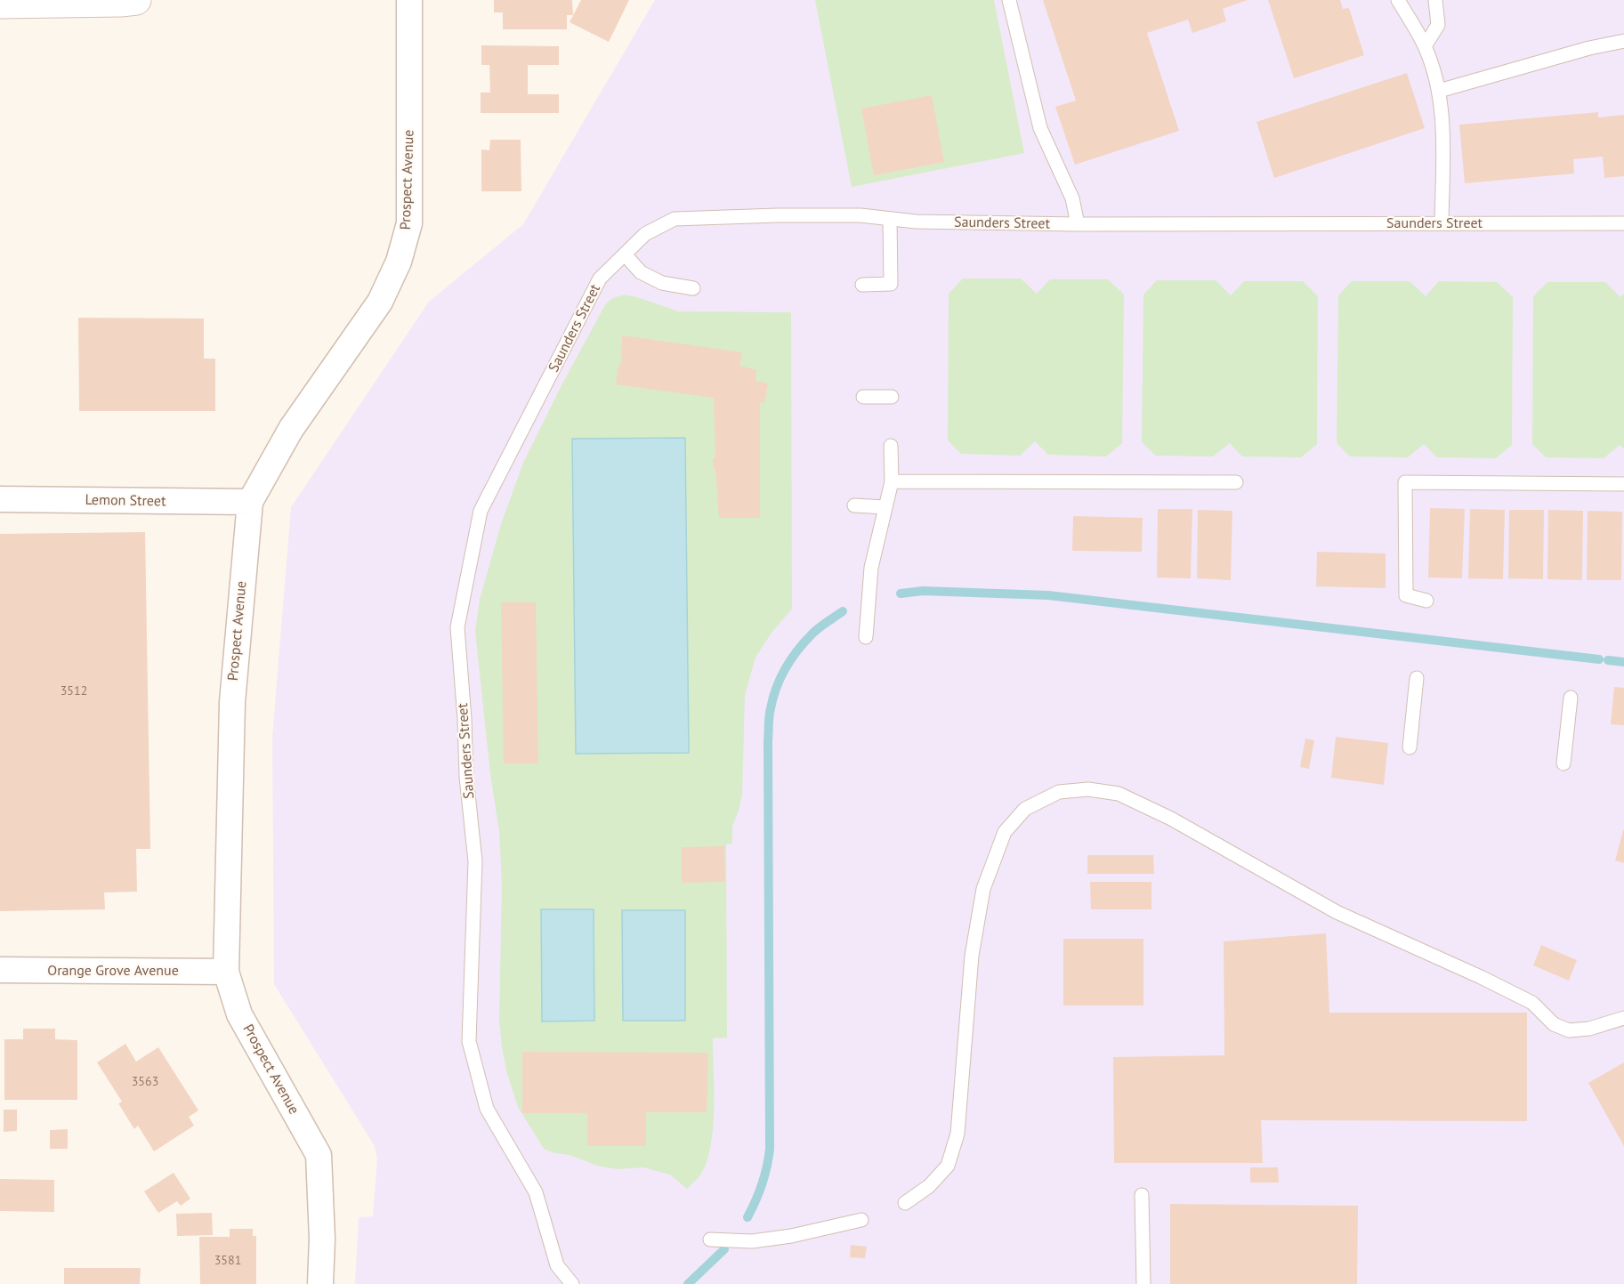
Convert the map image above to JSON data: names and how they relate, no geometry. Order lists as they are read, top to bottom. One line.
{"streets":{"street":["Prospect Avenue","Lemon Street","Orange Grove Avenue"],"lane":["Saunders Street"]},"crossings":[["Prospect Avenue","Lemon Street"],["Prospect Avenue","Orange Grove Avenue"]],"house_numbers":["3512","3563","3581"]}
